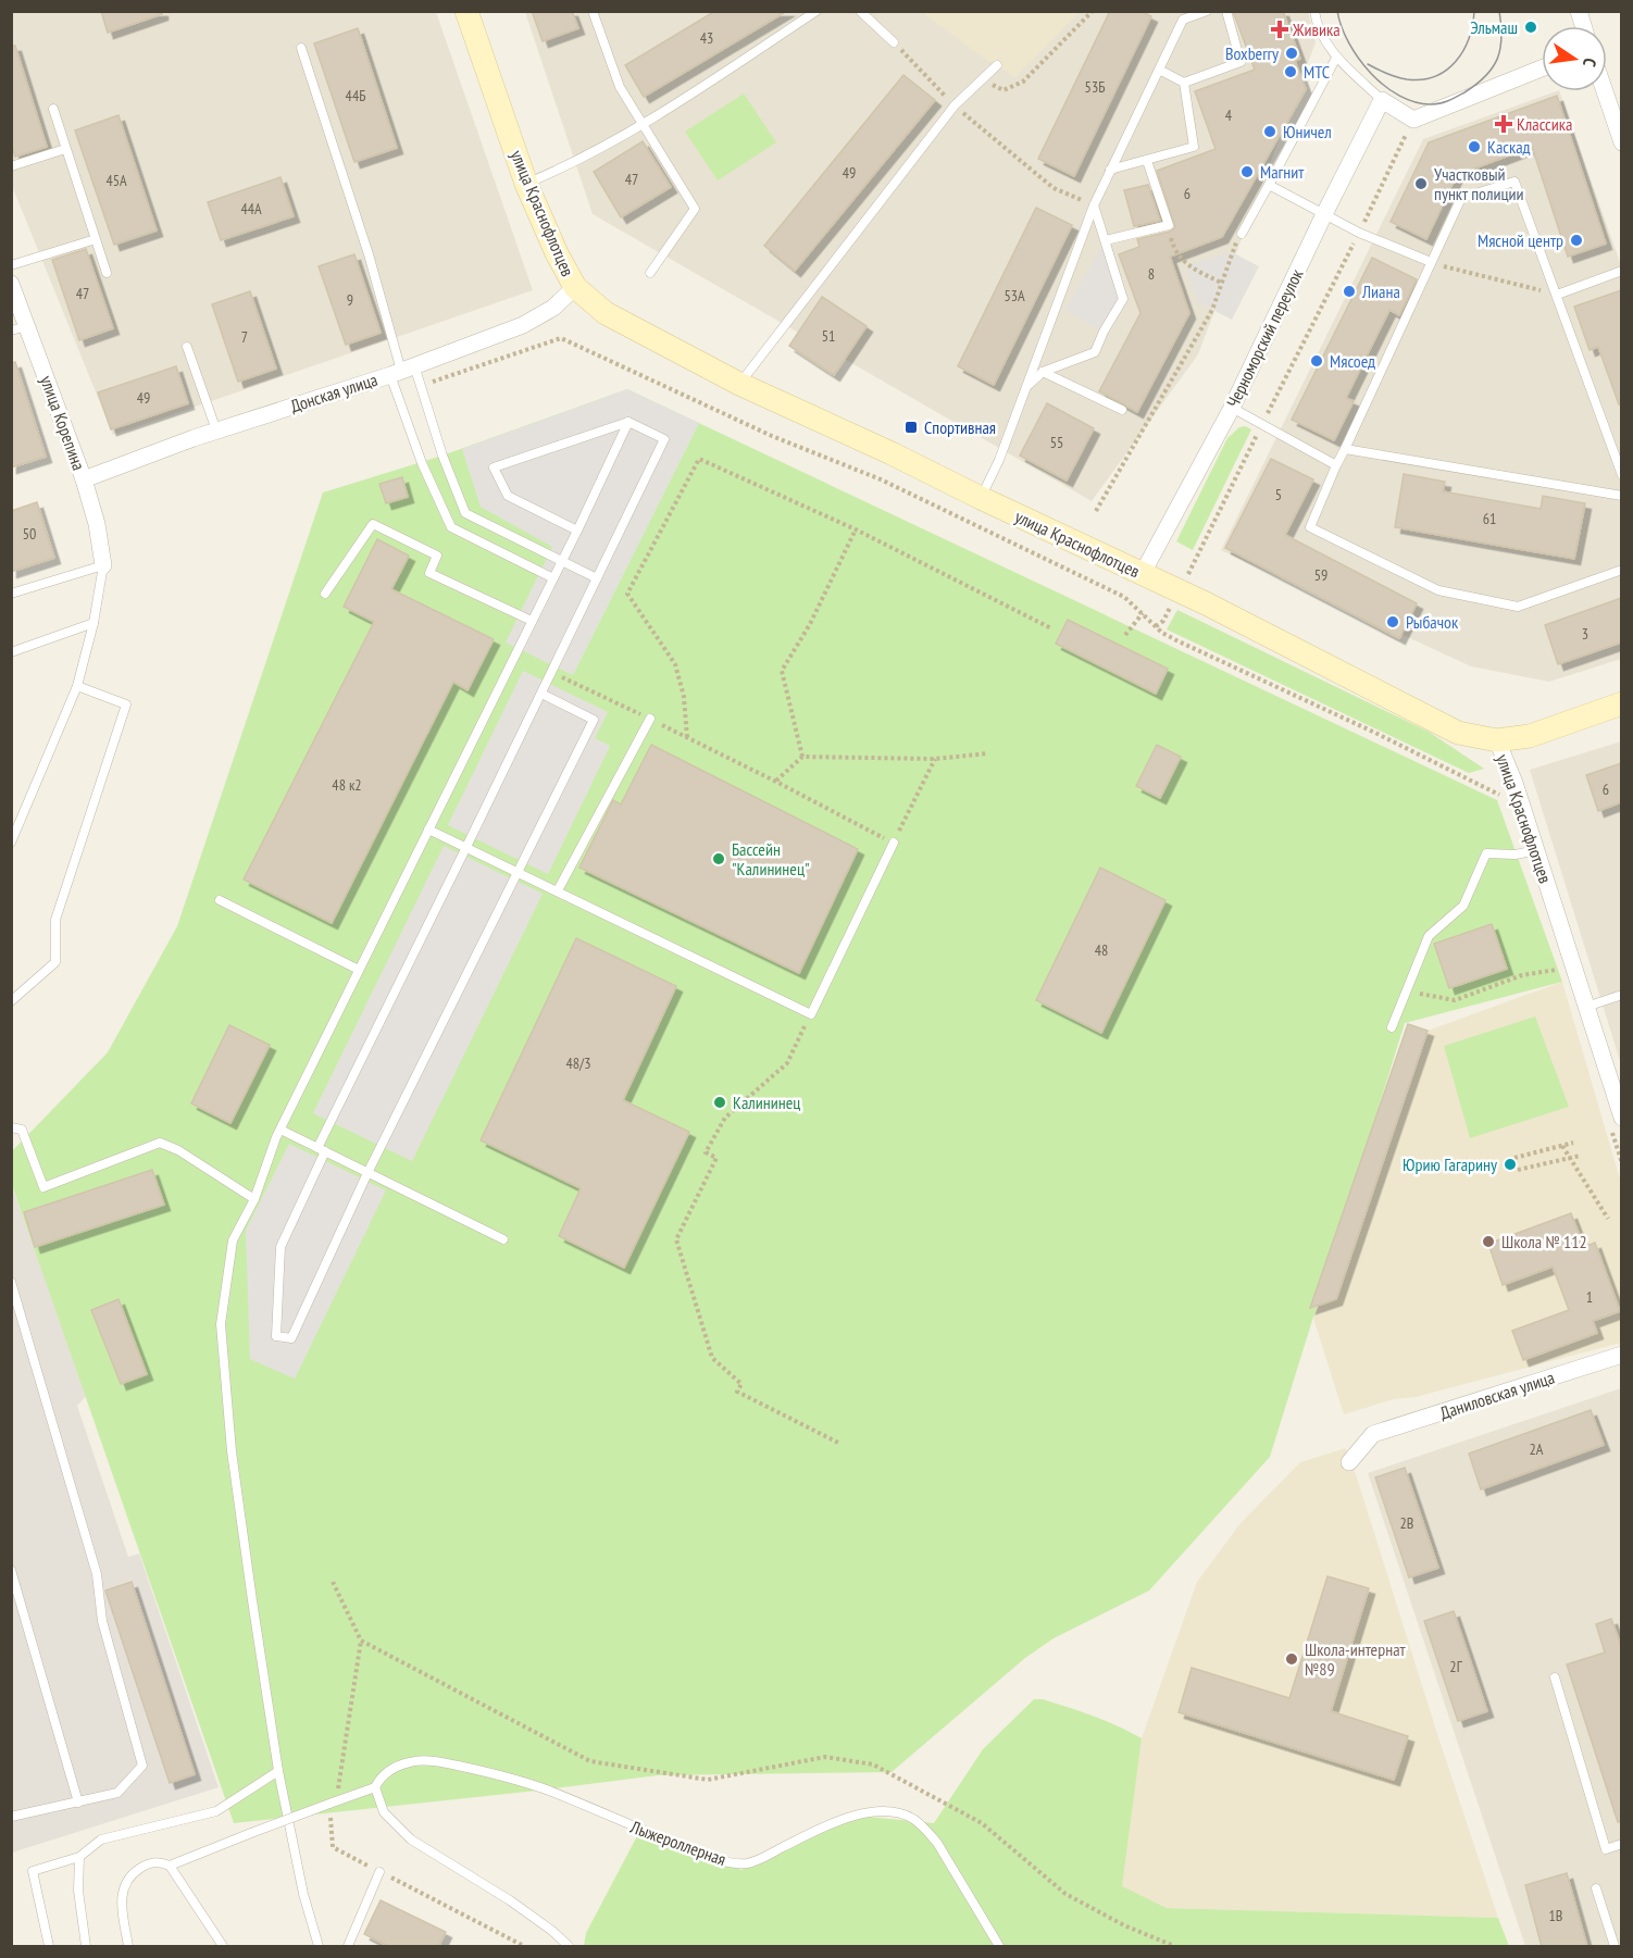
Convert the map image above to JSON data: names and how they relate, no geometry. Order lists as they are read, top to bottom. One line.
{"streets":{"main road":["улица Краснофлотцев"],"street":["Черноморский переулок","Донская улица","улица Корепина","Даниловская улица"],"lane":["Лыжероллерная"]},"crossings":[["улица Краснофлотцев","Черноморский переулок"],["улица Краснофлотцев","Донская улица"],["Донская улица","улица Корепина"]],"places":{"other":["Эльмаш","Boxberry","МТС","Юничел","Каскад","Магнит","Участковый пункт полиции","Мясной центр","Лиана","Мясоед","Рыбачок","Бассейн \"Калининец\"","Калининец","Юрию Гагарину","Школа № 112","Школа-интернат №89"],"health":["Живика","Классика"],"transit":["Спортивная"]},"house_numbers":["43","53Б","44Б","4","49","47","45А","6","44А","8","47","53А","9","51","7","49","55","5","61","50","59","3","48 к2","6","48","48/3","1","2А","2В","2Г","1В"],"north":"right"}
